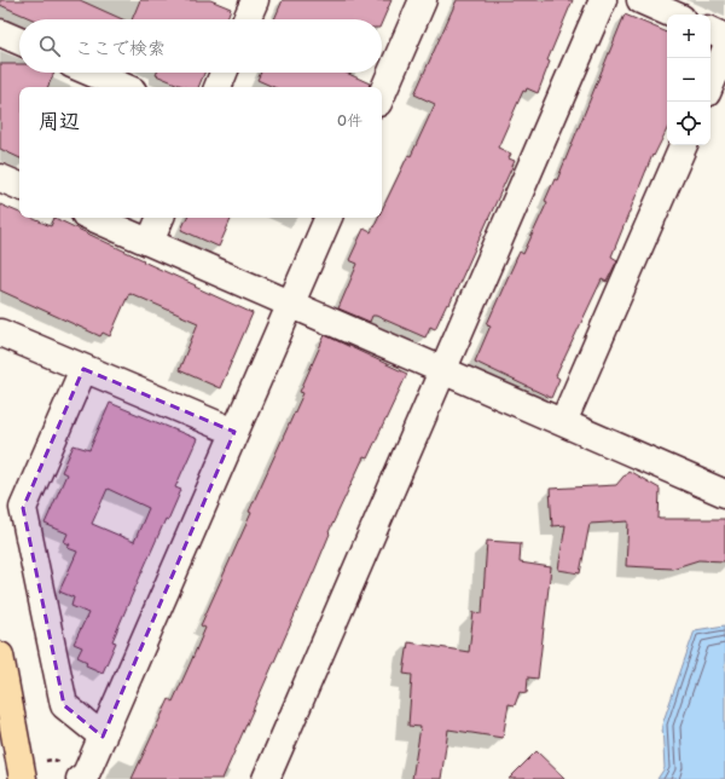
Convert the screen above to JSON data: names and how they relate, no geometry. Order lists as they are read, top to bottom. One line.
{"page":{"map_buttons":["+","−"],"search":"ここで検索","heading":["周辺","0件"]}}
